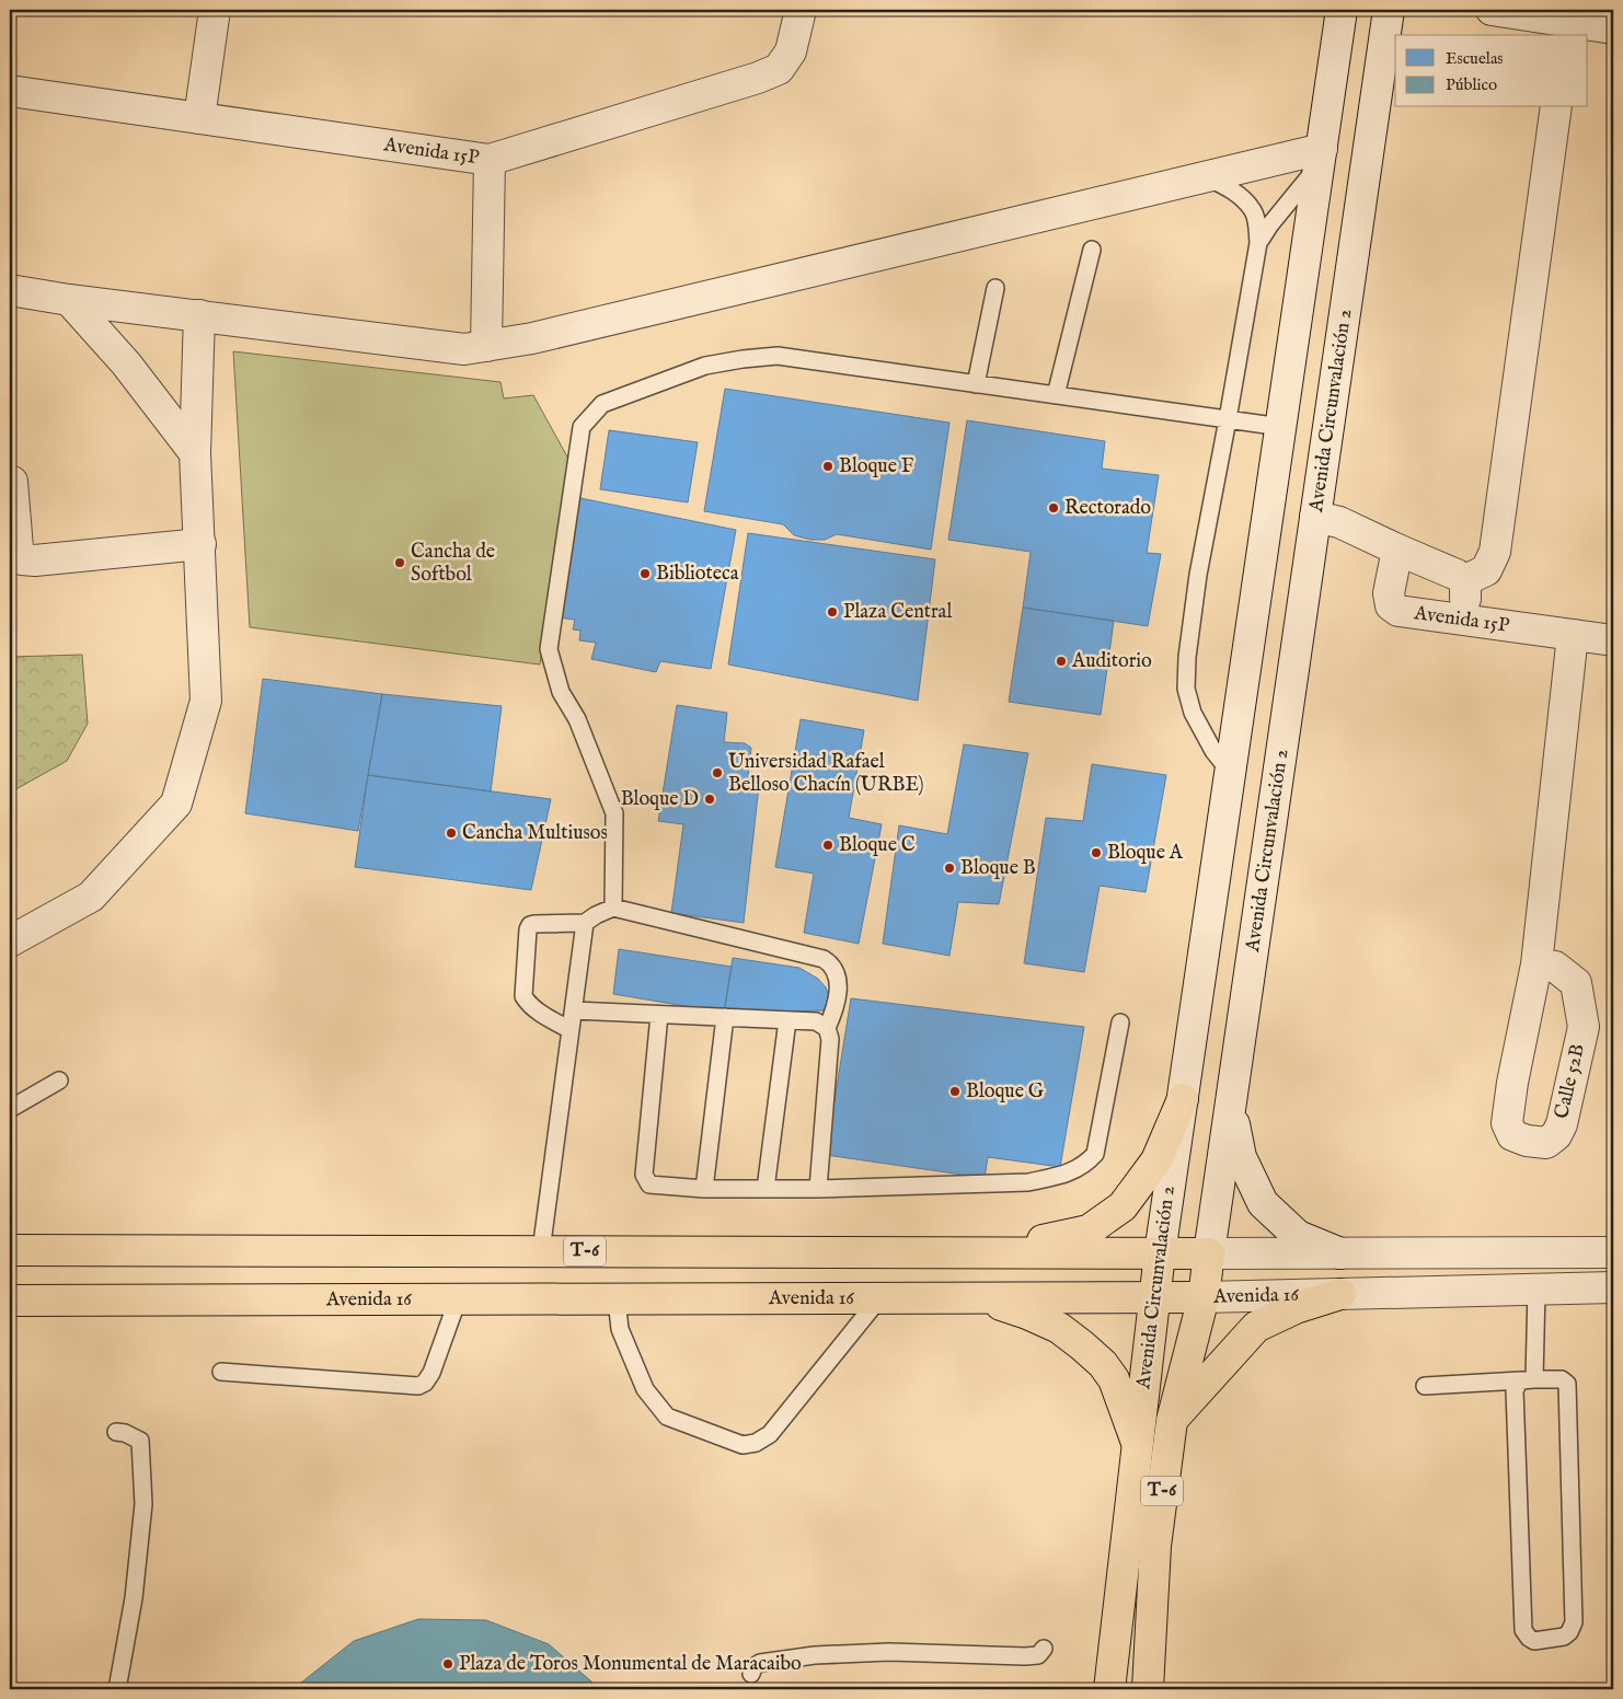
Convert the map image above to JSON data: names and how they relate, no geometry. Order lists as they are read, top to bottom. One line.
{"streets":{"highway":["Avenida Circunvalación 2","T-6","Avenida 16"],"street":["Avenida 15P","Calle 52B"]},"crossings":[["Avenida 15P","Calle 52B"],["Avenida Circunvalación 2","T-6"],["Avenida Circunvalación 2","Avenida 16"]],"places":["Bloque F","Rectorado","Cancha de Softbol","Biblioteca","Plaza Central","Auditorio","Universidad Rafael Belloso Chacín (URBE)","Bloque D","Cancha Multiusos","Bloque C","Bloque A","Bloque B","Bloque G","Plaza de Toros Monumental de Maracaibo"],"legend":["Escuelas","Público"]}
